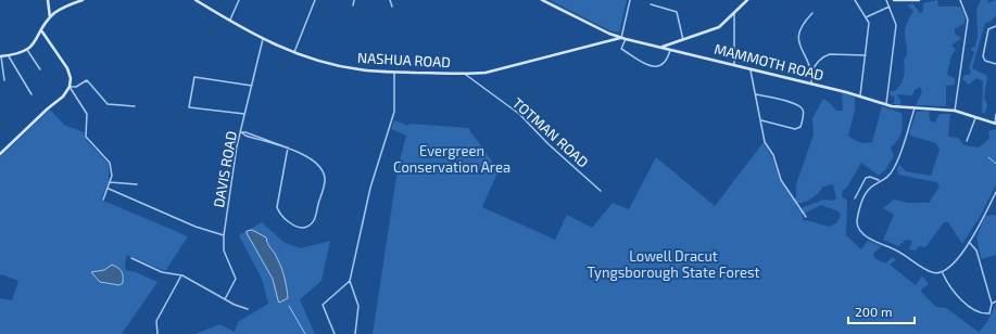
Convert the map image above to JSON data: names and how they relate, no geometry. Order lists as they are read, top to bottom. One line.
{"streets":{"main road":["NASHUA ROAD","MAMMOTH ROAD"],"street":["TOTMAN ROAD","DAVIS ROAD"]},"crossings":[["NASHUA ROAD","MAMMOTH ROAD"],["NASHUA ROAD","TOTMAN ROAD"],["NASHUA ROAD","DAVIS ROAD"]],"parks":["Evergreen Conservation Area","Lowell Dracut Tyngsborough State Forest"],"scale_bar":"200 m"}
